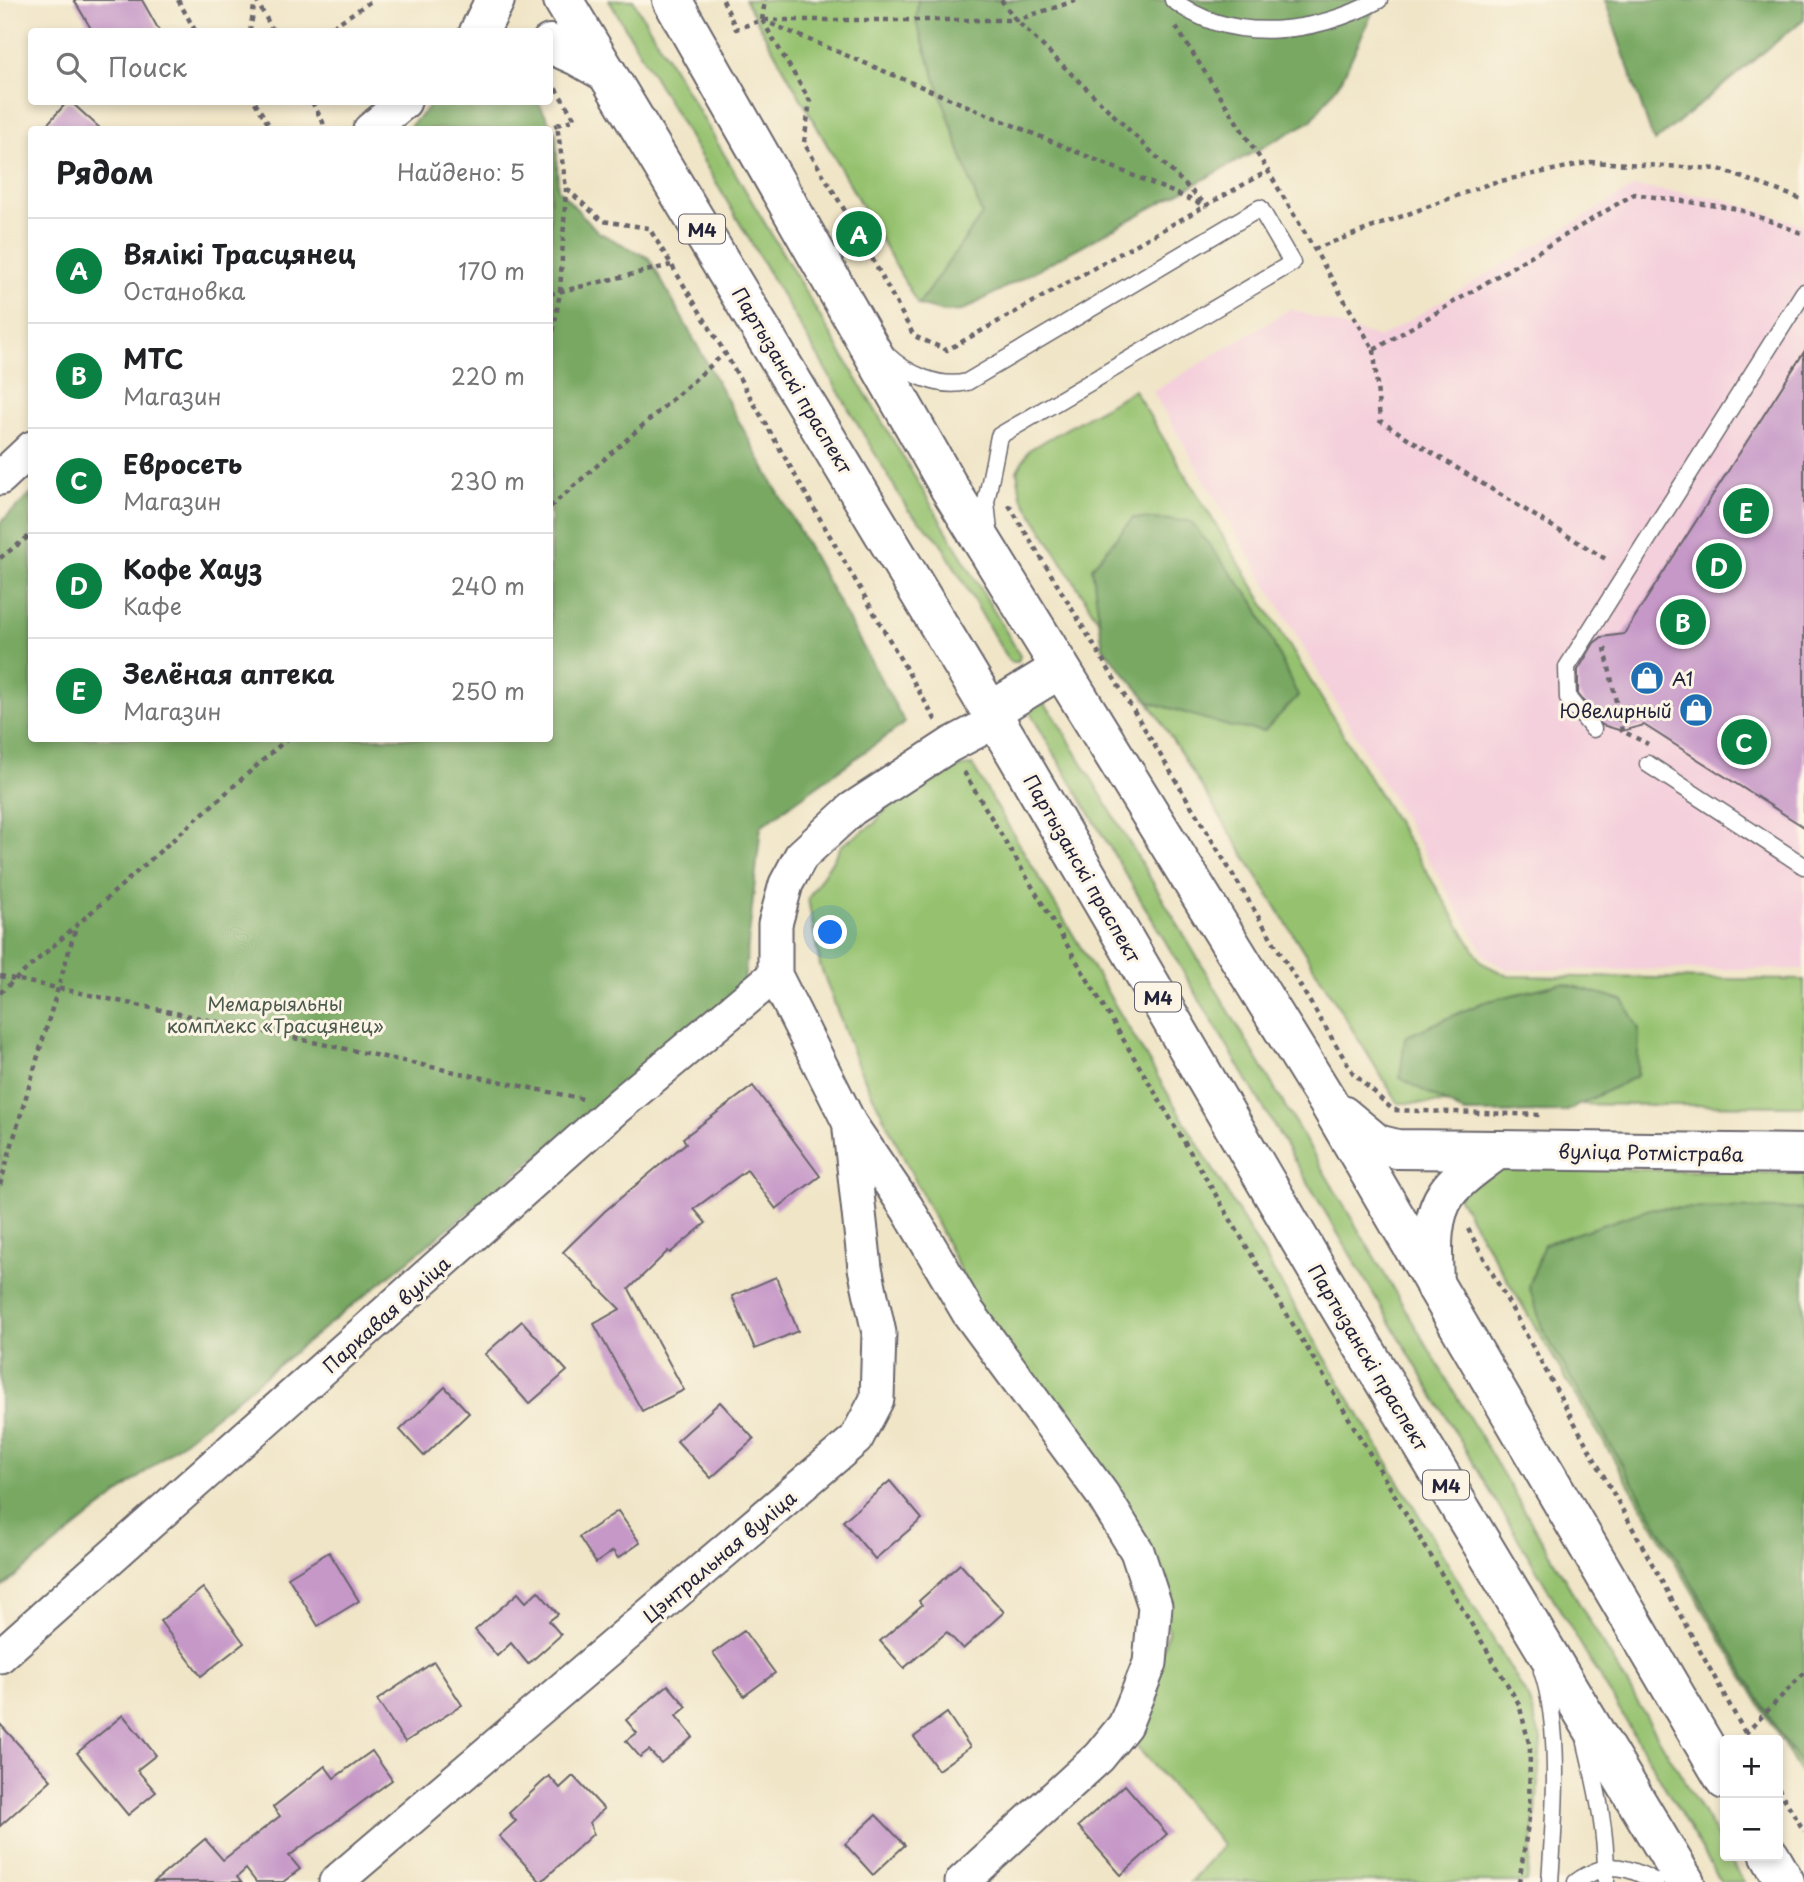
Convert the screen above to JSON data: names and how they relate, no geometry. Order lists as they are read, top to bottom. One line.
{"streets":{"main road":["М4","Партызанскі праспект","вуліца Ротмістрава"],"street":["Паркавая вуліца","Цэнтральная вуліца"]},"crossings":[["Паркавая вуліца","Цэнтральная вуліца"]],"parks":["Мемарыяльны комплекс «Трасцянец»"],"places":{"shop":["A1","Ювелирный"]},"page":{"search":"Поиск","heading":["Рядом","Найдено: 5"],"pins":["A","E","D","B","C"],"list":[{"mark":"A","name":"Вялікі Трасцянец","note":"Остановка","value":"170 m"},{"mark":"B","name":"МТС","note":"Магазин","value":"220 m"},{"mark":"C","name":"Евросеть","note":"Магазин","value":"230 m"},{"mark":"D","name":"Кофе Хауз","note":"Кафе","value":"240 m"},{"mark":"E","name":"Зелёная аптека","note":"Магазин","value":"250 m"}],"map_buttons":["+","−"]}}
